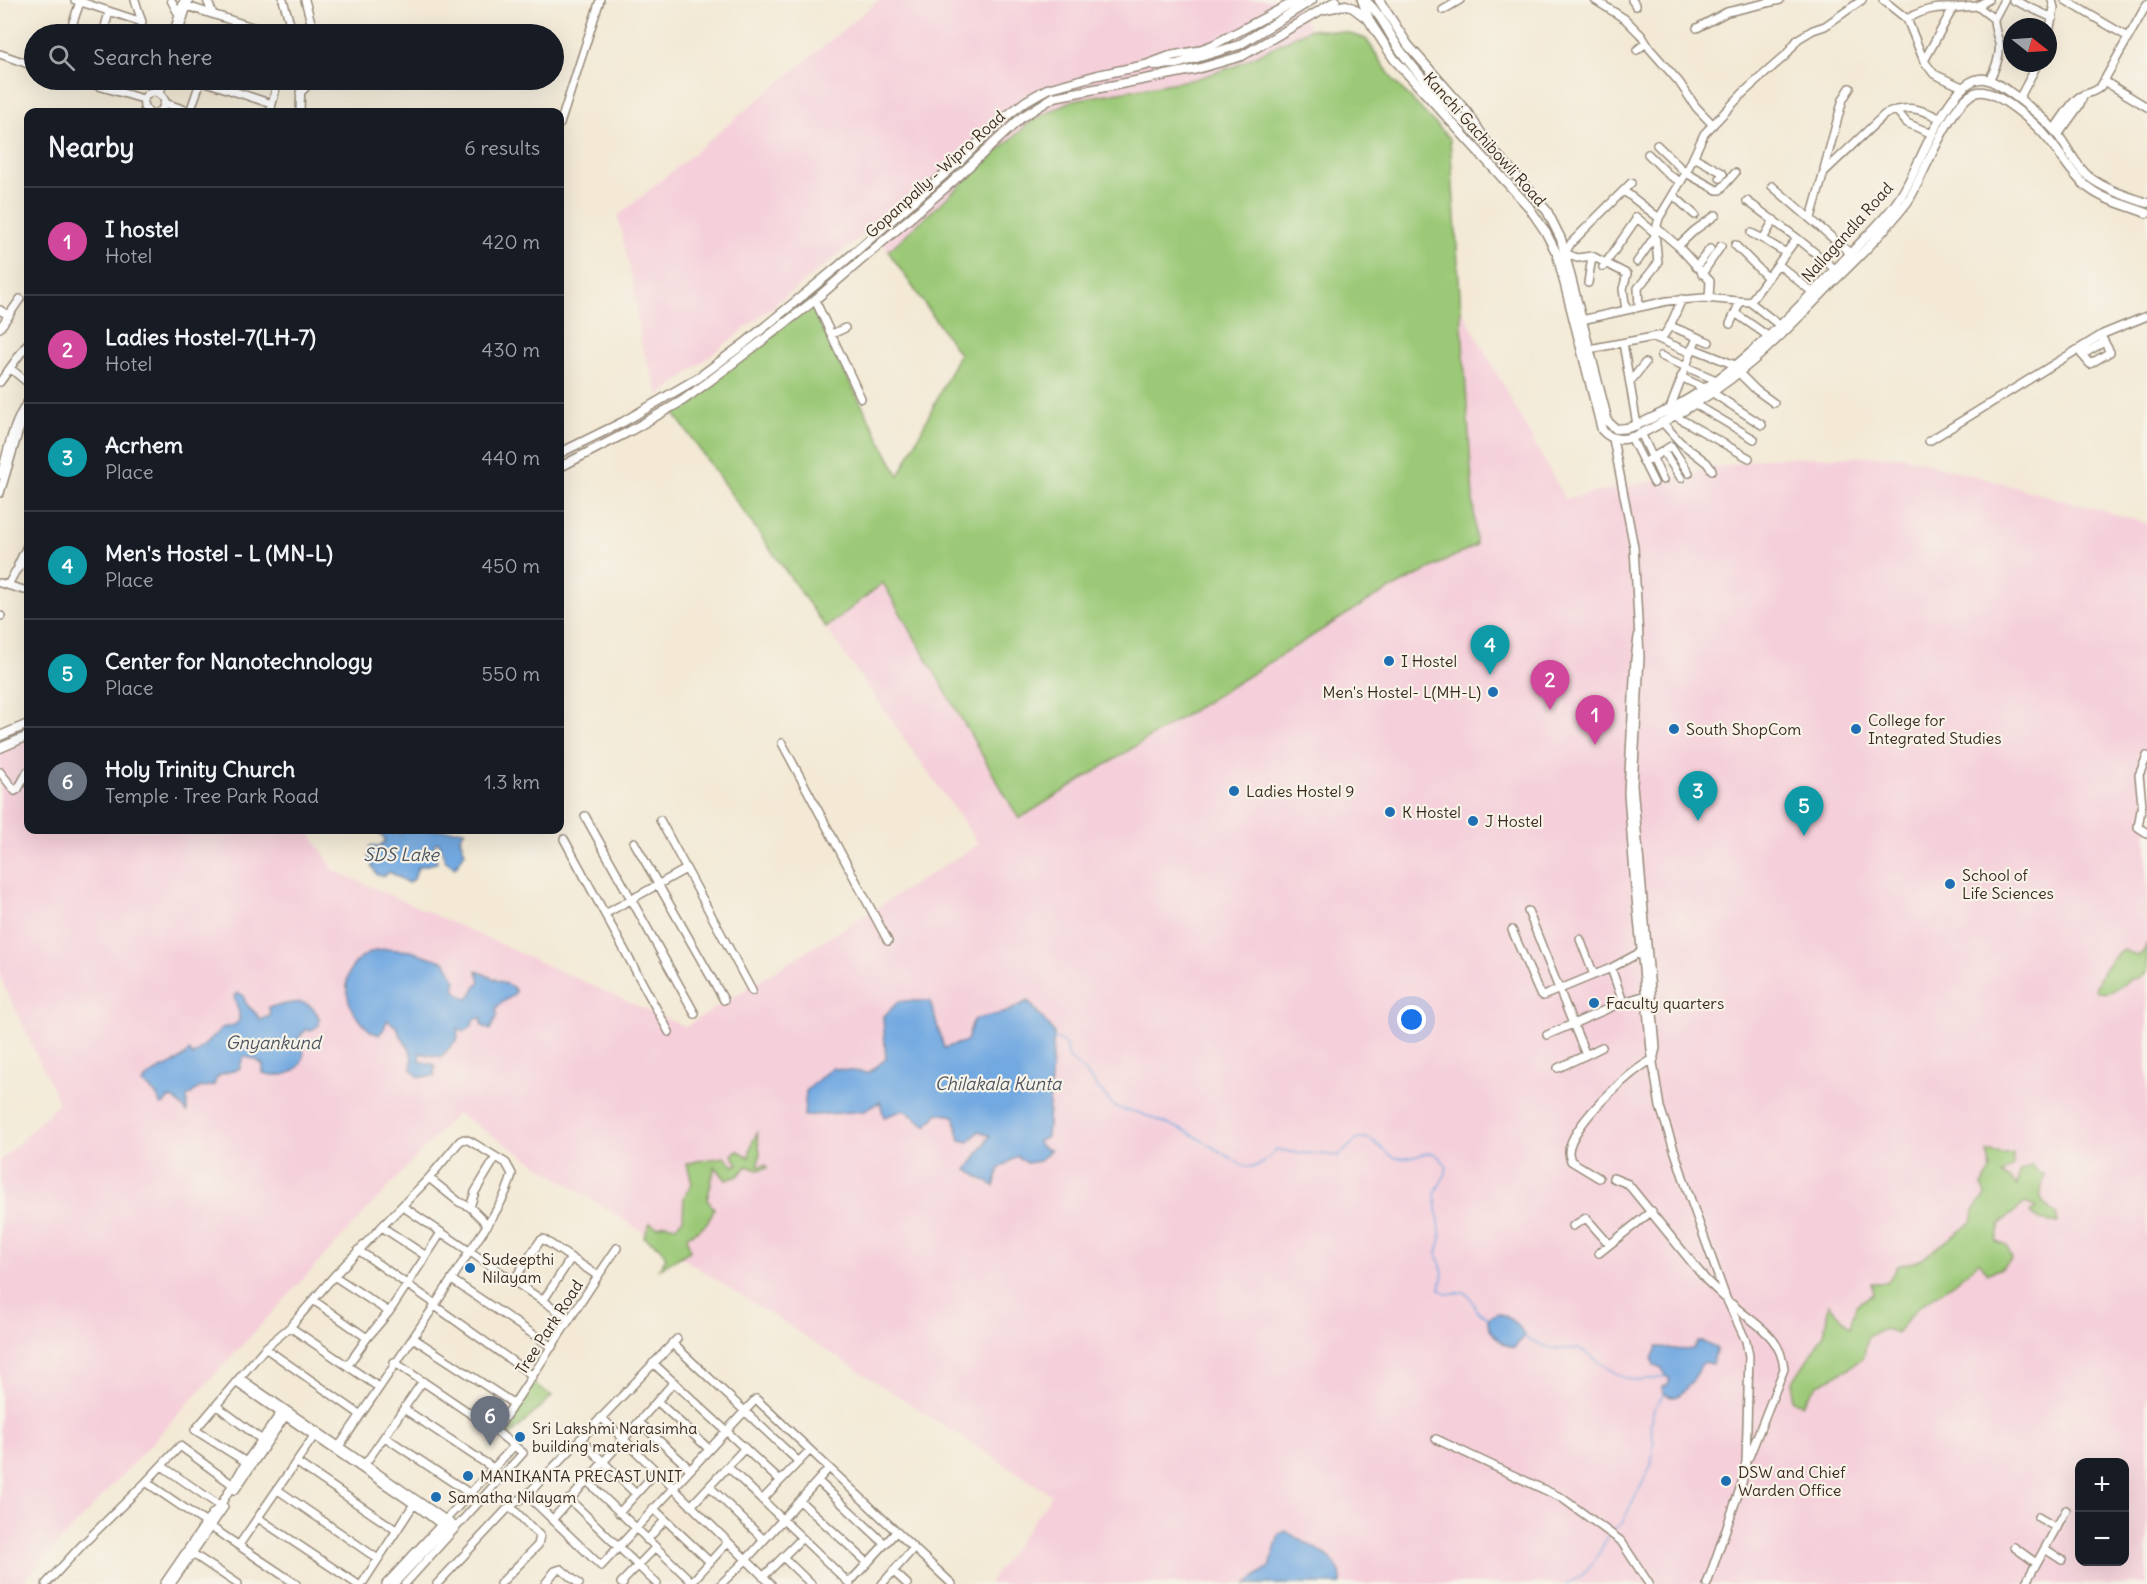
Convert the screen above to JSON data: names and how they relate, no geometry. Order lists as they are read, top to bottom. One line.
{"streets":{"main road":["Kanchi Gachibowli Road","Gopanpally - Wipro Road","Nallagandla Road"],"street":["Tree Park Road"]},"crossings":[["Kanchi Gachibowli Road","Gopanpally - Wipro Road"],["Kanchi Gachibowli Road","Nallagandla Road"]],"water":["SDS Lake","Gnyankund","Chilakala Kunta"],"places":["I Hostel","Men's Hostel- L(MH-L)","South ShopCom","College for Integrated Studies","Ladies Hostel 9","K Hostel","J Hostel","School of Life Sciences","Faculty quarters","Sudeepthi Nilayam","Sri Lakshmi Narasimha building materials","MANIKANTA PRECAST UNIT","DSW and Chief Warden Office","Samatha Nilayam"],"north":"right","page":{"search":"Search here","heading":["Nearby","6 results"],"list":[{"mark":"1","name":"I hostel","note":"Hotel","value":"420 m"},{"mark":"2","name":"Ladies Hostel-7(LH-7)","note":"Hotel","value":"430 m"},{"mark":"3","name":"Acrhem","note":"Place","value":"440 m"},{"mark":"4","name":"Men's Hostel - L (MN-L)","note":"Place","value":"450 m"},{"mark":"5","name":"Center for Nanotechnology","note":"Place","value":"550 m"},{"mark":"6","name":"Holy Trinity Church","note":"Temple · Tree Park Road","value":"1.3 km"}],"pins":["4","2","1","3","5","6"],"map_buttons":["+","−"]}}
